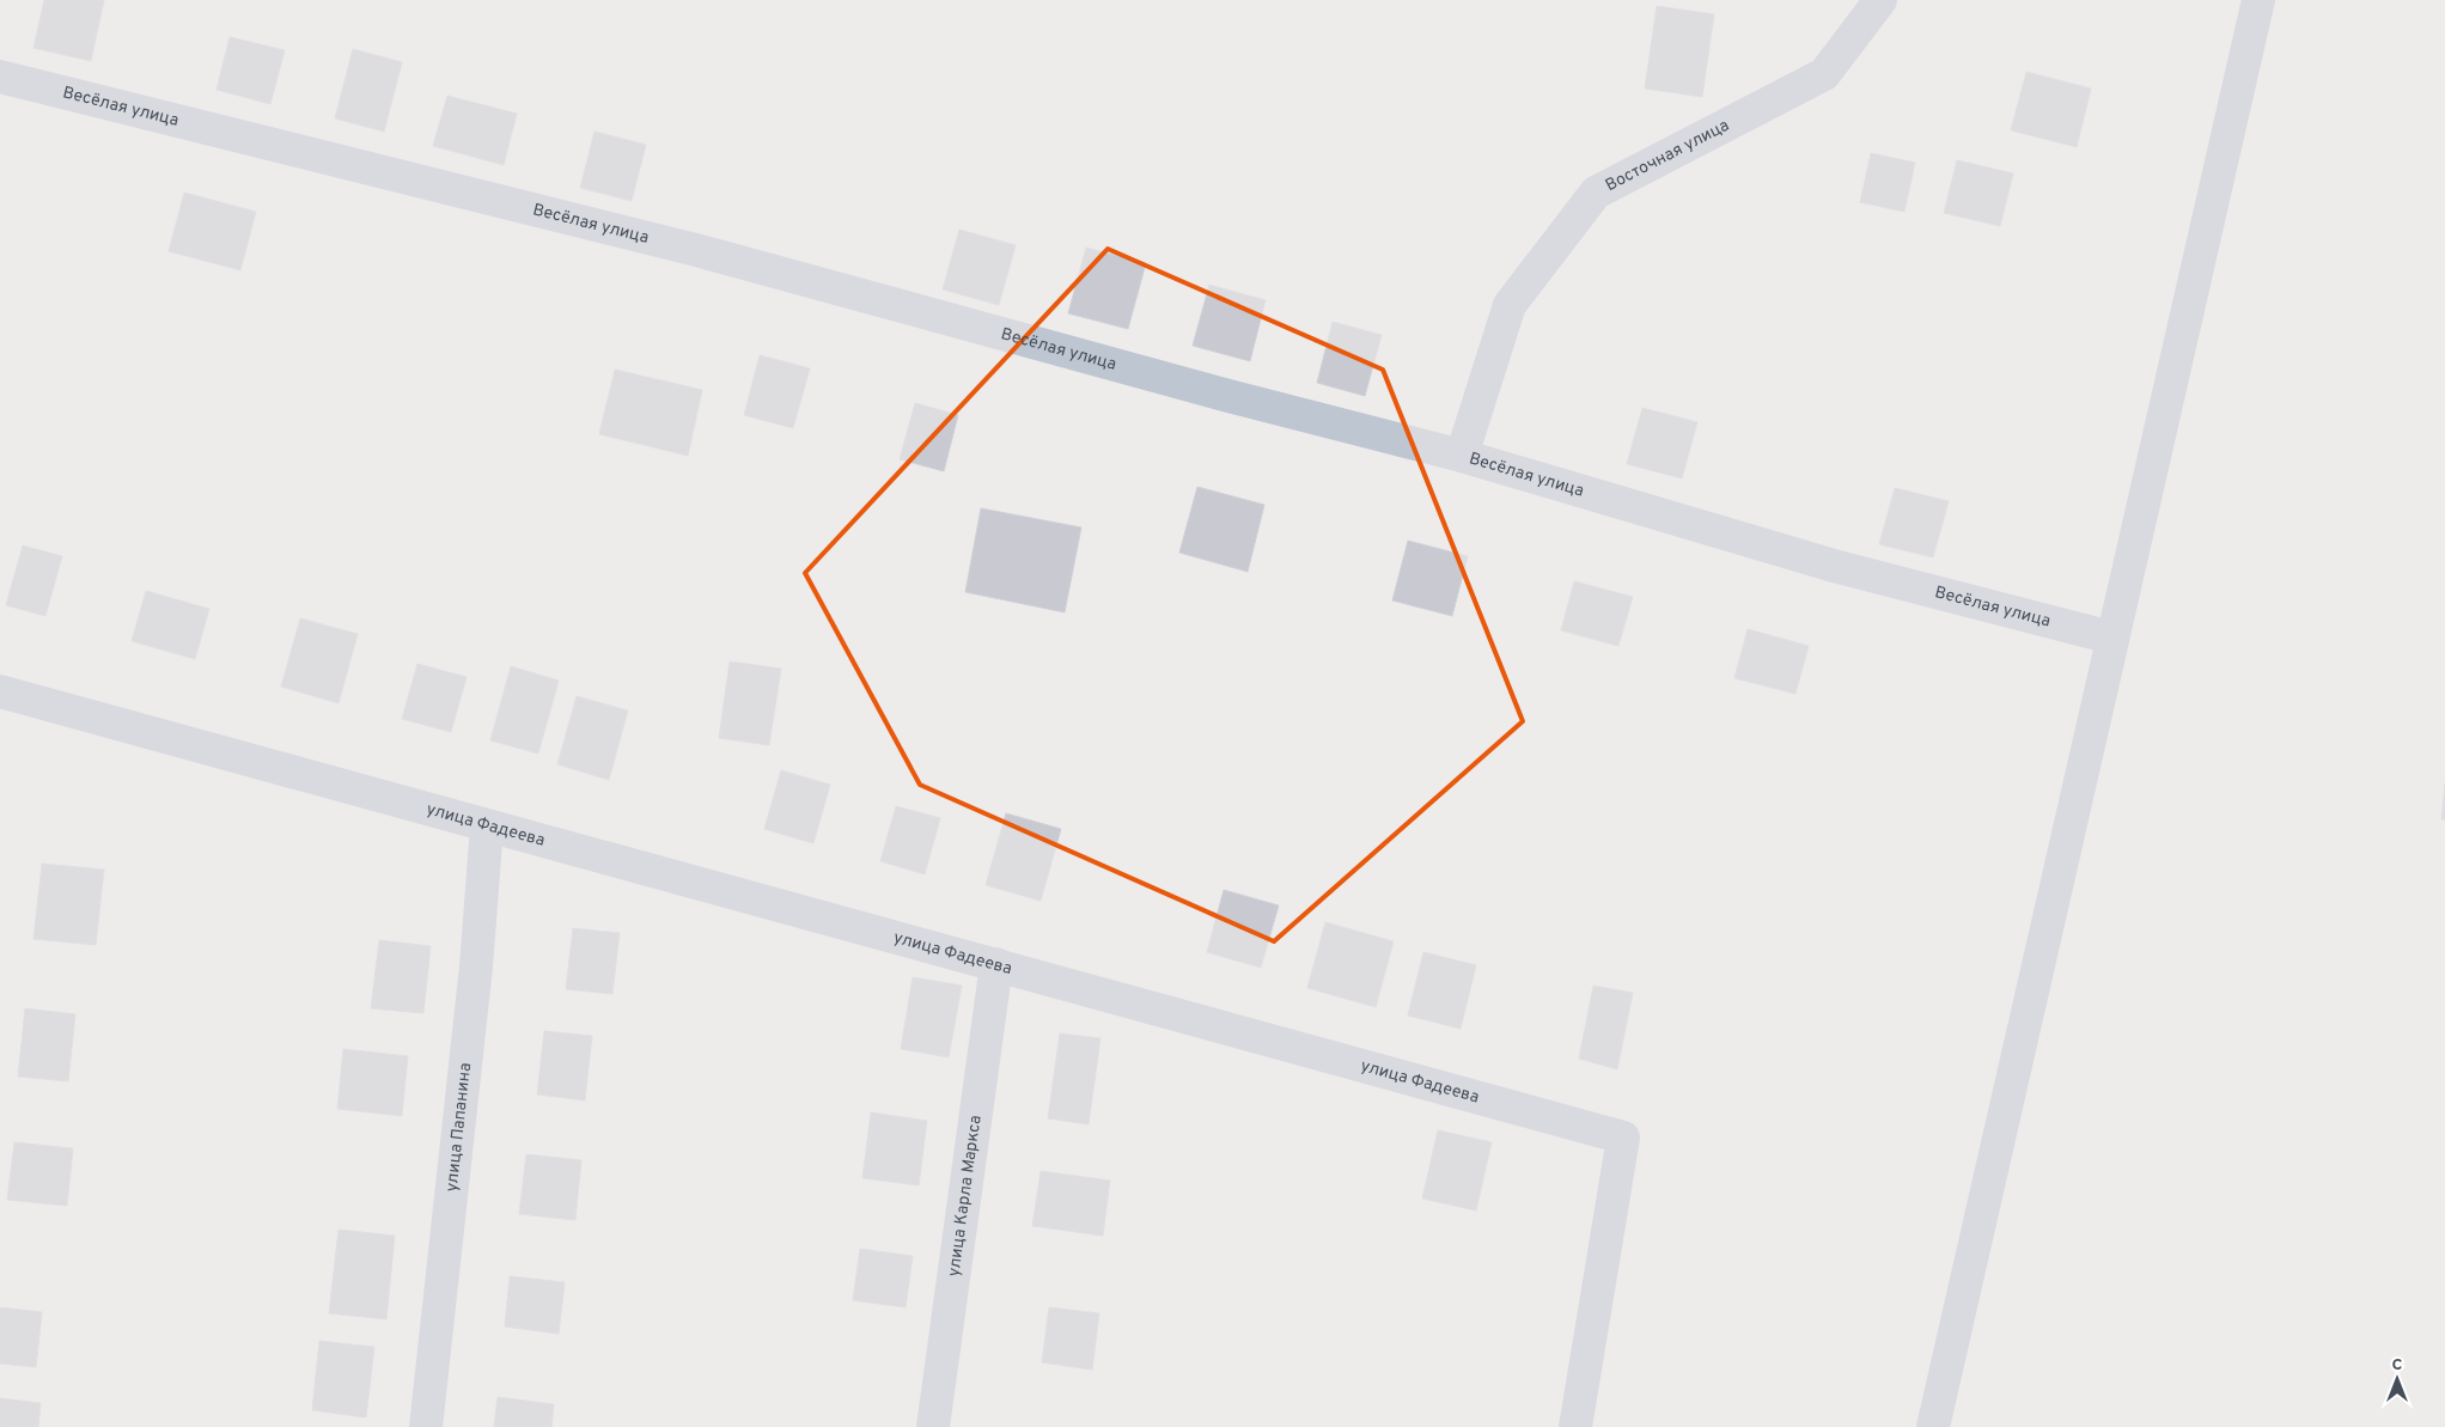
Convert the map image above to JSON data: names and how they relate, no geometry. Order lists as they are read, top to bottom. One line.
{"streets":{"street":["Весёлая улица","Восточная улица","улица Фадеева","улица Папанина","улица Карла Маркса"]},"crossings":[["Весёлая улица","Восточная улица"],["улица Фадеева","улица Папанина"],["улица Фадеева","улица Карла Маркса"]],"north":"top"}
